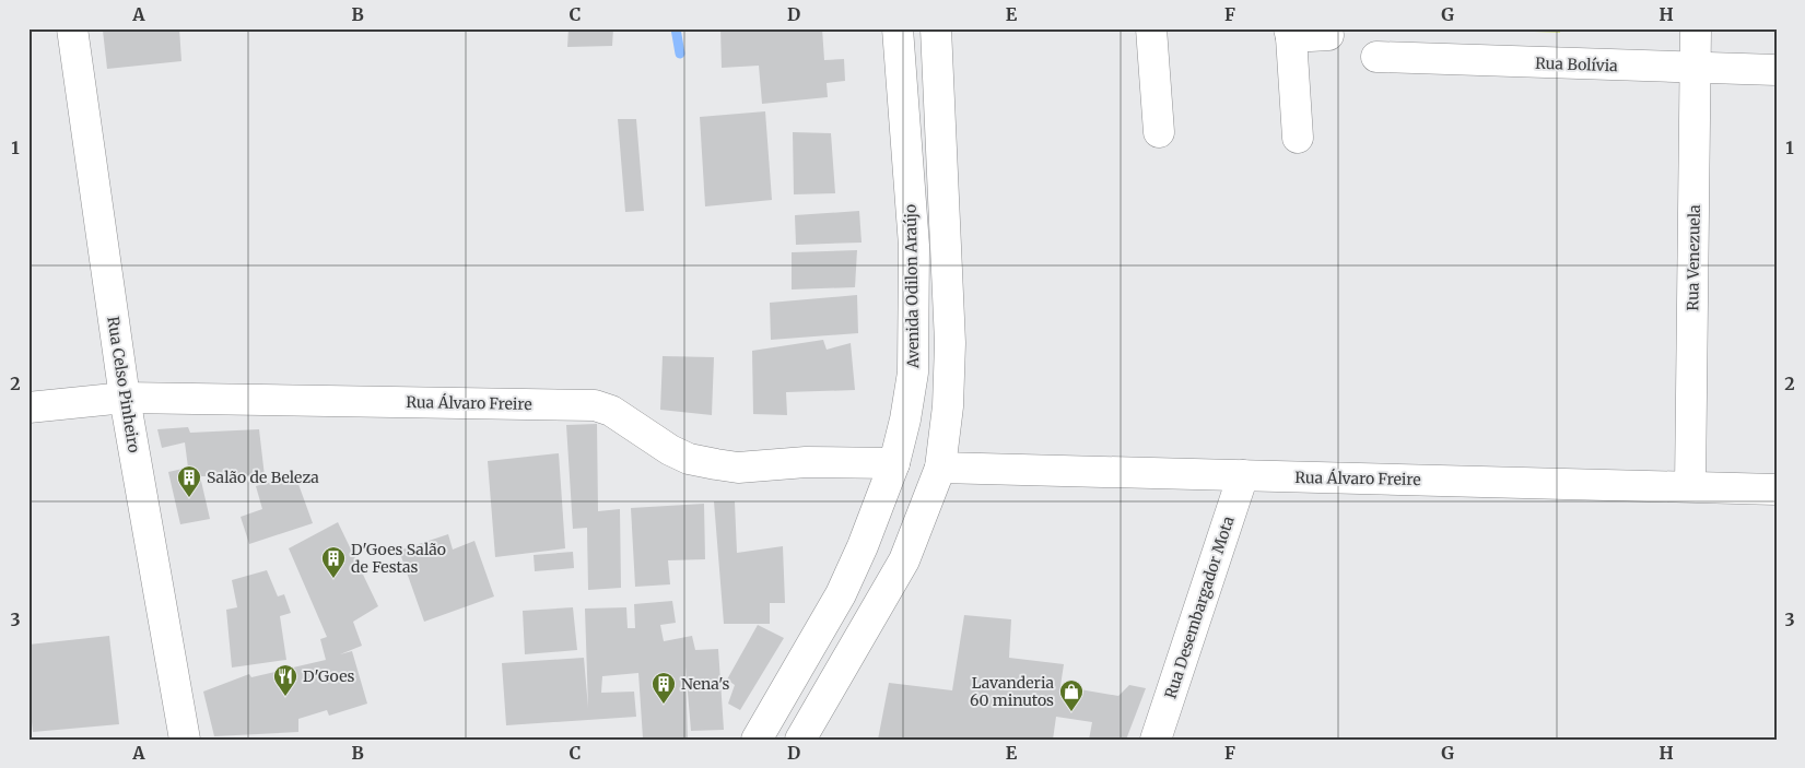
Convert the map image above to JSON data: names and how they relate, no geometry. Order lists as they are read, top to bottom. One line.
{"streets":{"street":["Rua Bolívia","Rua Venezuela","Avenida Odilon Araújo","Rua Celso Pinheiro","Rua Álvaro Freire","Rua Desembargador Mota"]},"crossings":[["Rua Bolívia","Rua Venezuela"],["Rua Venezuela","Rua Álvaro Freire"],["Avenida Odilon Araújo","Rua Álvaro Freire"],["Rua Celso Pinheiro","Rua Álvaro Freire"],["Rua Álvaro Freire","Rua Desembargador Mota"]],"places":{"building":["Salão de Beleza","D'Goes Salão de Festas","Nena's"],"restaurant":["D'Goes"],"shop":["Lavanderia 60 minutos"]},"grid":{"columns":["A","B","C","D","E","F","G","H"],"rows":["1","2","3"]}}
